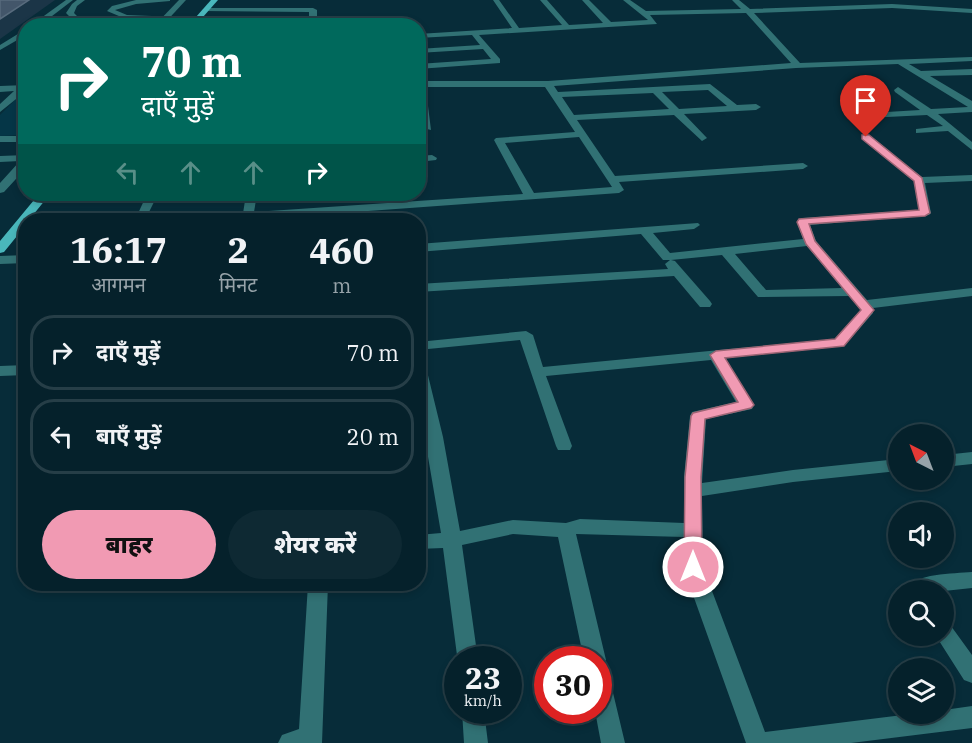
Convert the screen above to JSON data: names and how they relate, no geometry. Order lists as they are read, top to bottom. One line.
{"north":"top left","page":{"turn":["70 m","दाएँ मुड़ें"],"eta":["16:17","आगमन","2","मिनट","460","m"],"list":[{"name":"दाएँ मुड़ें","value":"70 m"},{"name":"बाएँ मुड़ें","value":"20 m"}],"buttons":["बाहर","शेयर करें"],"speed":"23 km/h","limit":"30"}}
